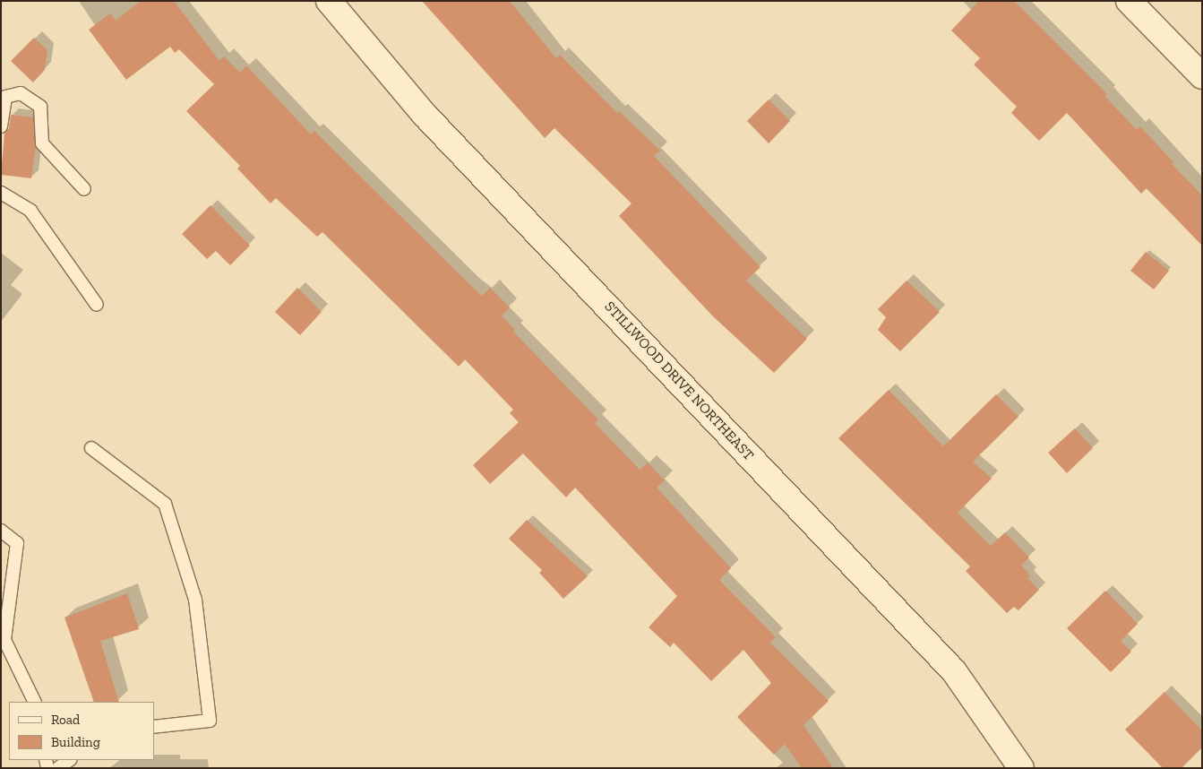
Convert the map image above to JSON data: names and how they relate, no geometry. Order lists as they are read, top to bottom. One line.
{"streets":{"street":["STILLWOOD DRIVE NORTHEAST"]},"legend":["Road","Building"]}
